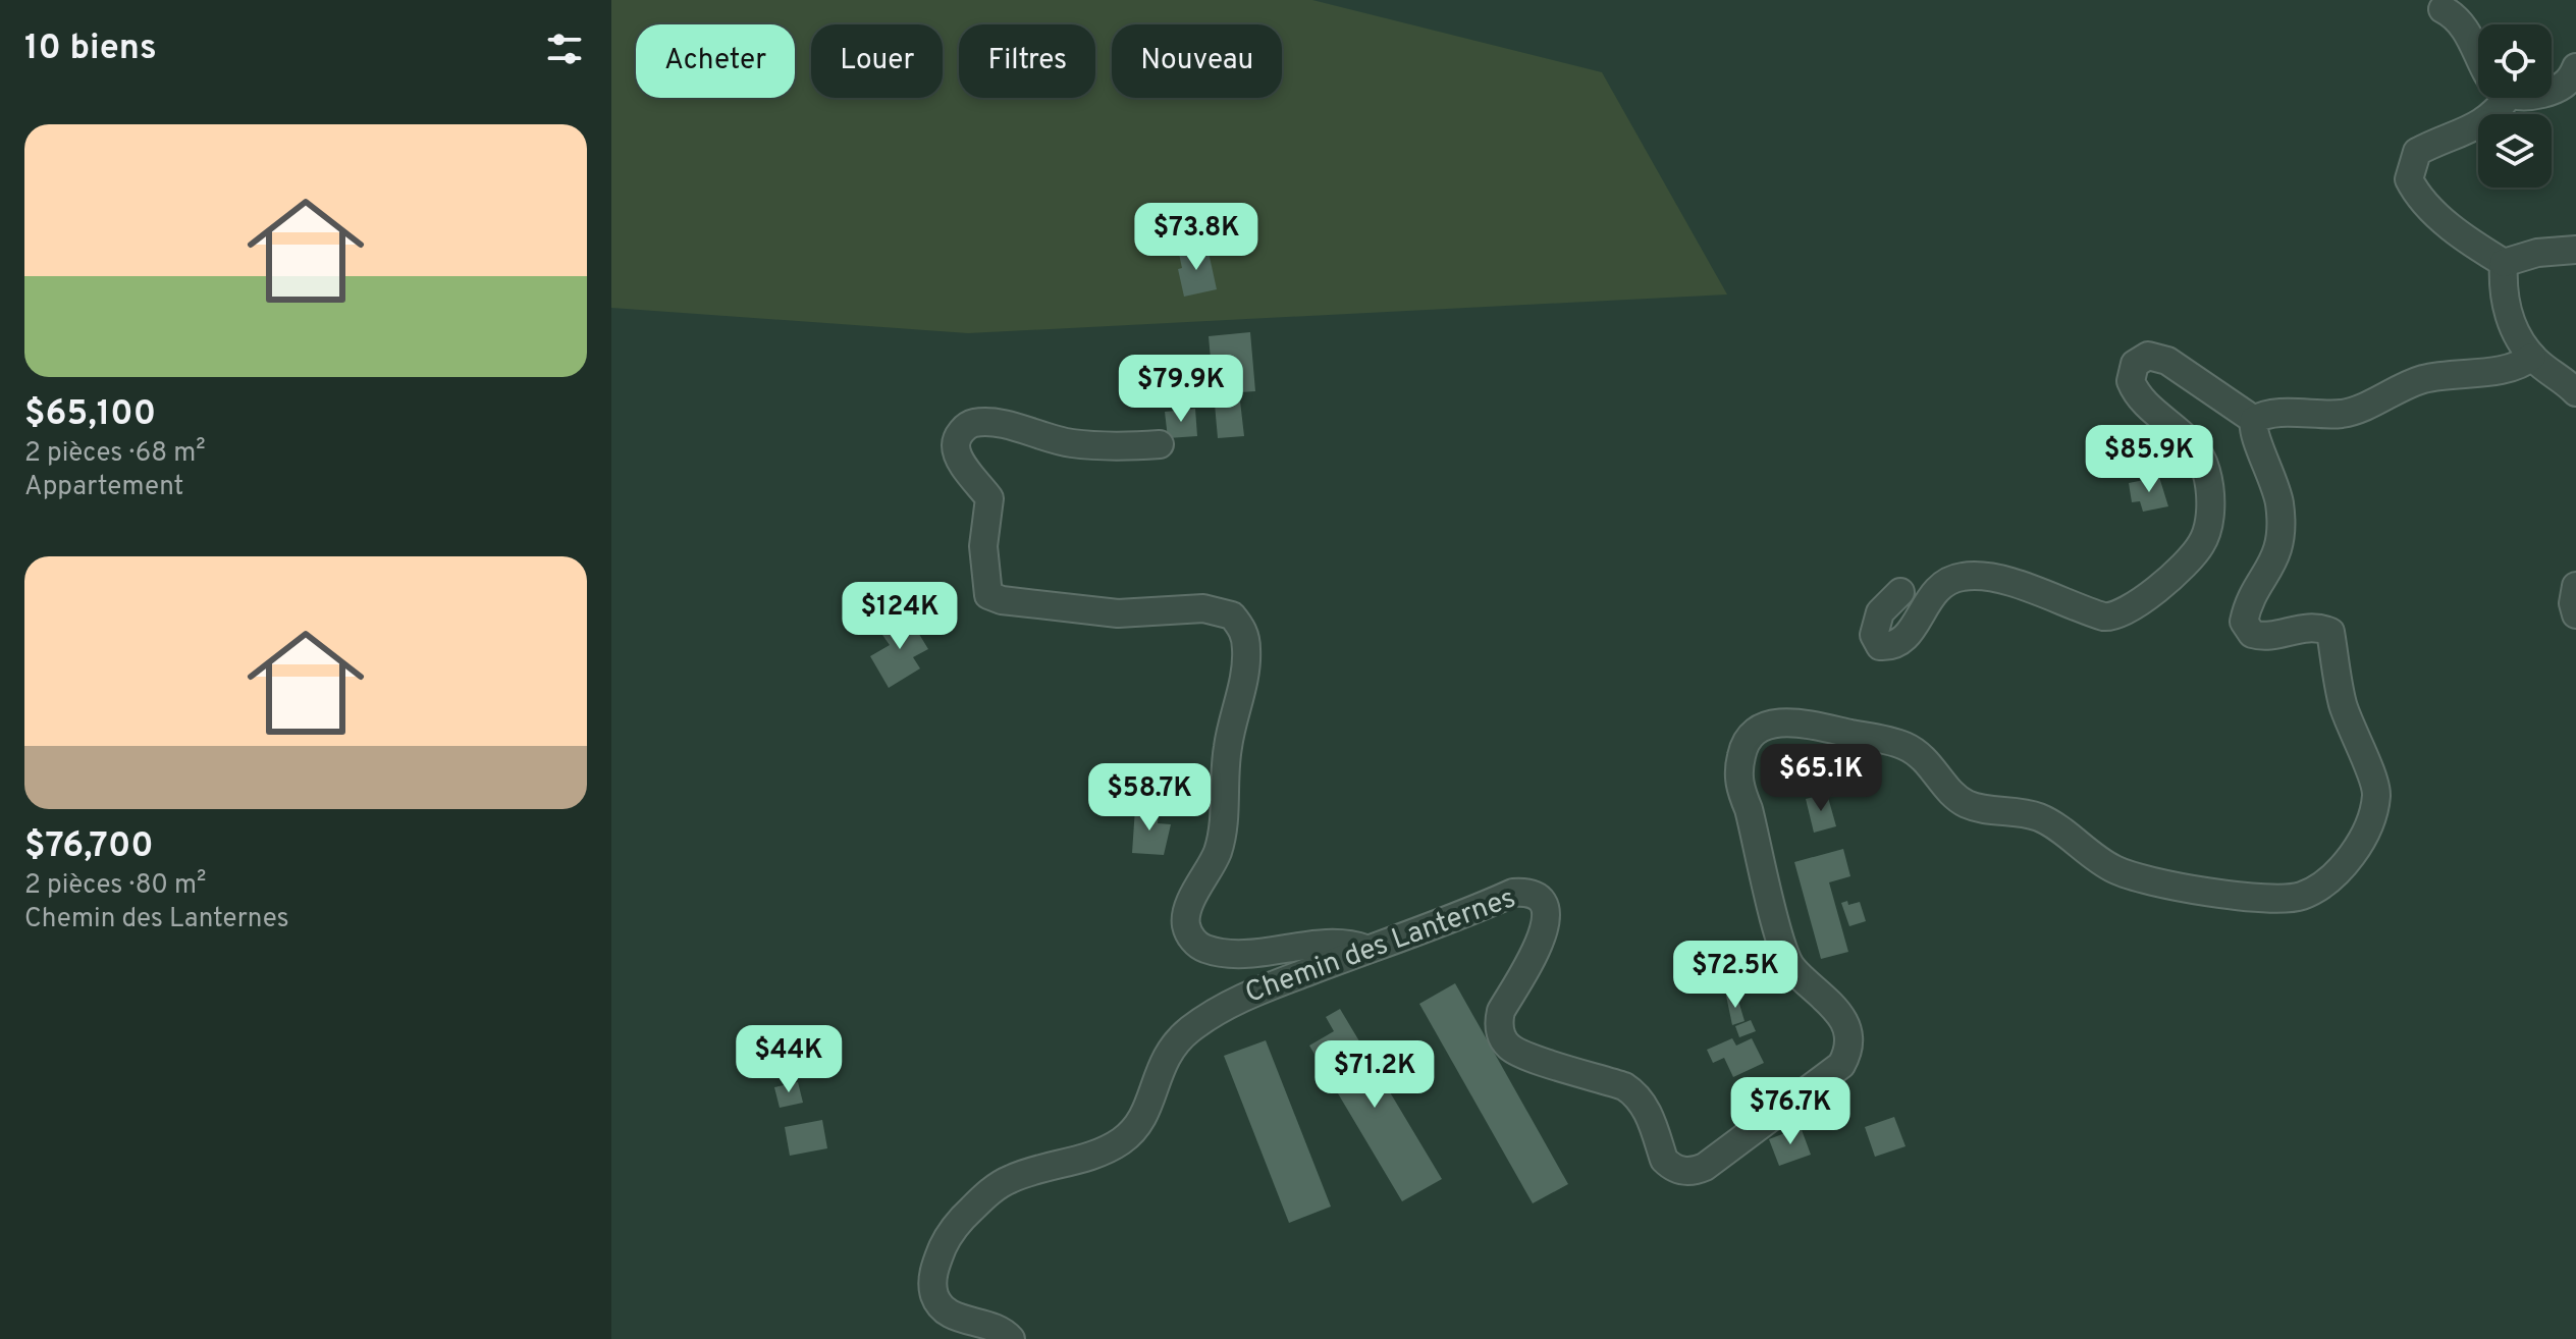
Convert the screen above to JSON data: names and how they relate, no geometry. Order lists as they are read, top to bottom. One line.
{"streets":{"street":["Chemin des Lanternes"]},"page":{"heading":"10 biens","chip":["Acheter","Louer","Filtres","Nouveau"],"list":[{"name":"$65,100","note":"2 pièces · 68 m² · Appartement"},{"name":"$76,700","note":"2 pièces · 80 m² · Chemin des Lanternes"}],"price":["$73.8K","$79.9K","$85.9K","$124K","$65.1K","$58.7K","$72.5K","$44K","$71.2K","$76.7K"]}}
